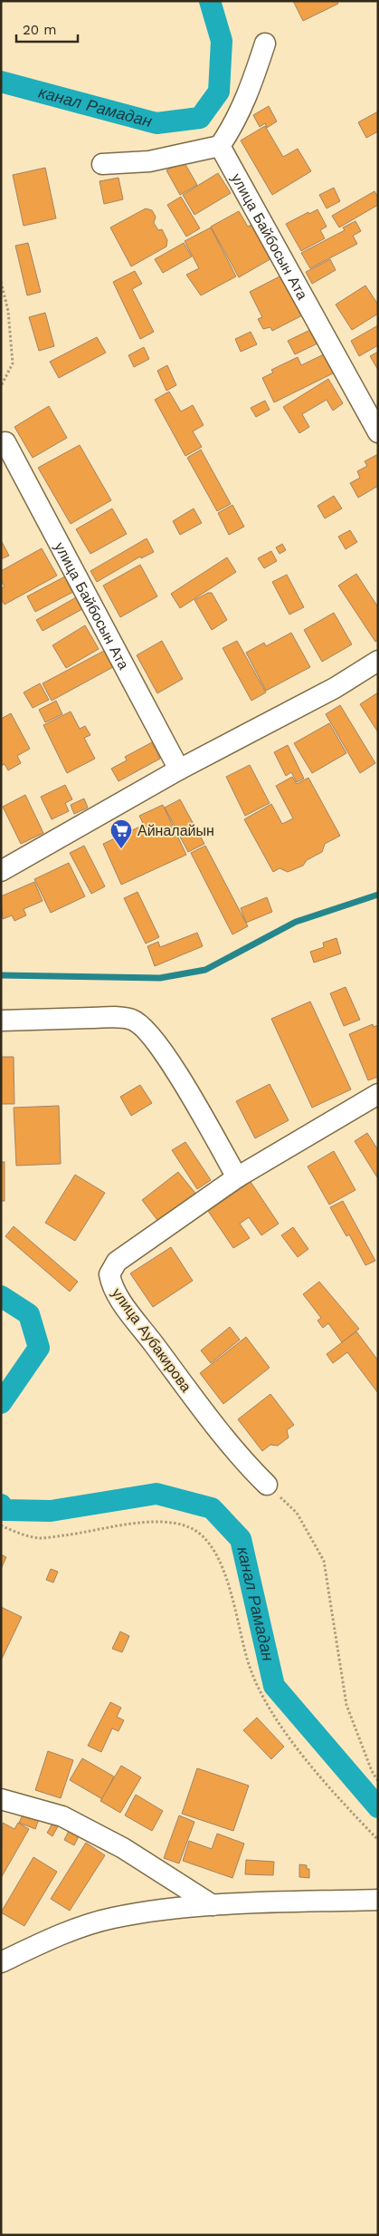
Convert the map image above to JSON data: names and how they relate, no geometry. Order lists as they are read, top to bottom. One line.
{"streets":{"street":["улица Байбосын Ата","улица Аубакирова"]},"water":["канал Рамадан"],"places":{"supermarket":["Айналайын"]},"scale_bar":"20 m"}
